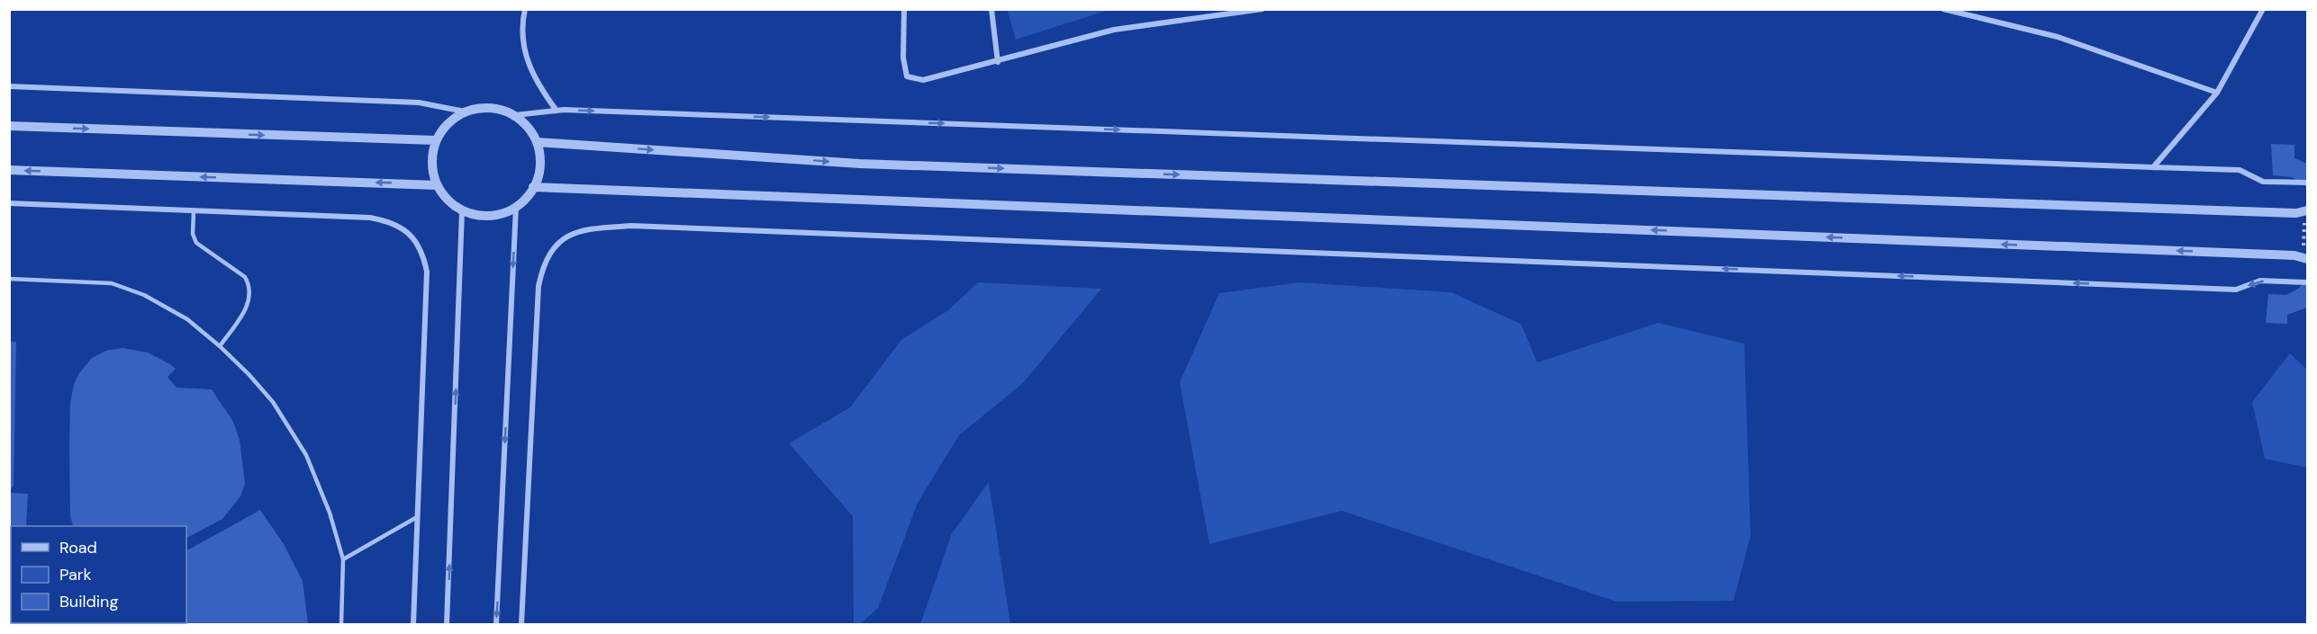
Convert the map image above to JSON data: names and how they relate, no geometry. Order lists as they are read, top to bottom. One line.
{"legend":["Road","Park","Building"]}
